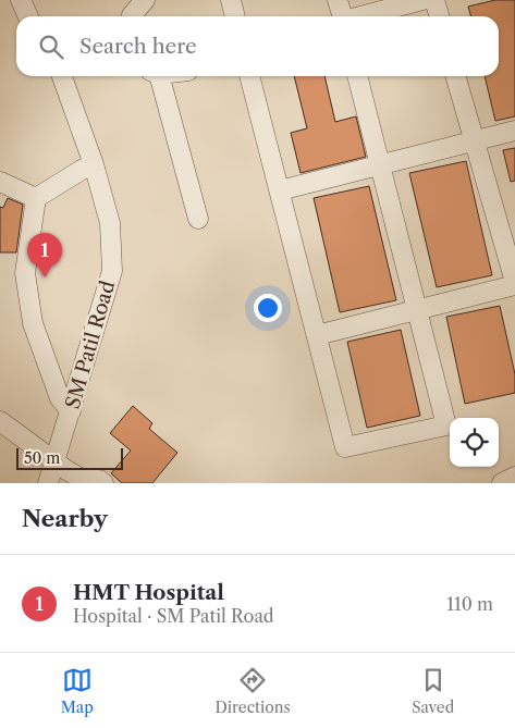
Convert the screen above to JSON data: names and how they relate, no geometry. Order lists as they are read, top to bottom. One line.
{"streets":{"street":["SM Patil Road"]},"scale_bar":"50 m","page":{"search":"Search here","pins":"1","scale":"50 m","heading":"Nearby","list":[{"mark":"1","name":"HMT Hospital","note":"Hospital · SM Patil Road","value":"110 m"}],"nav":["Map","Directions","Saved"]}}
